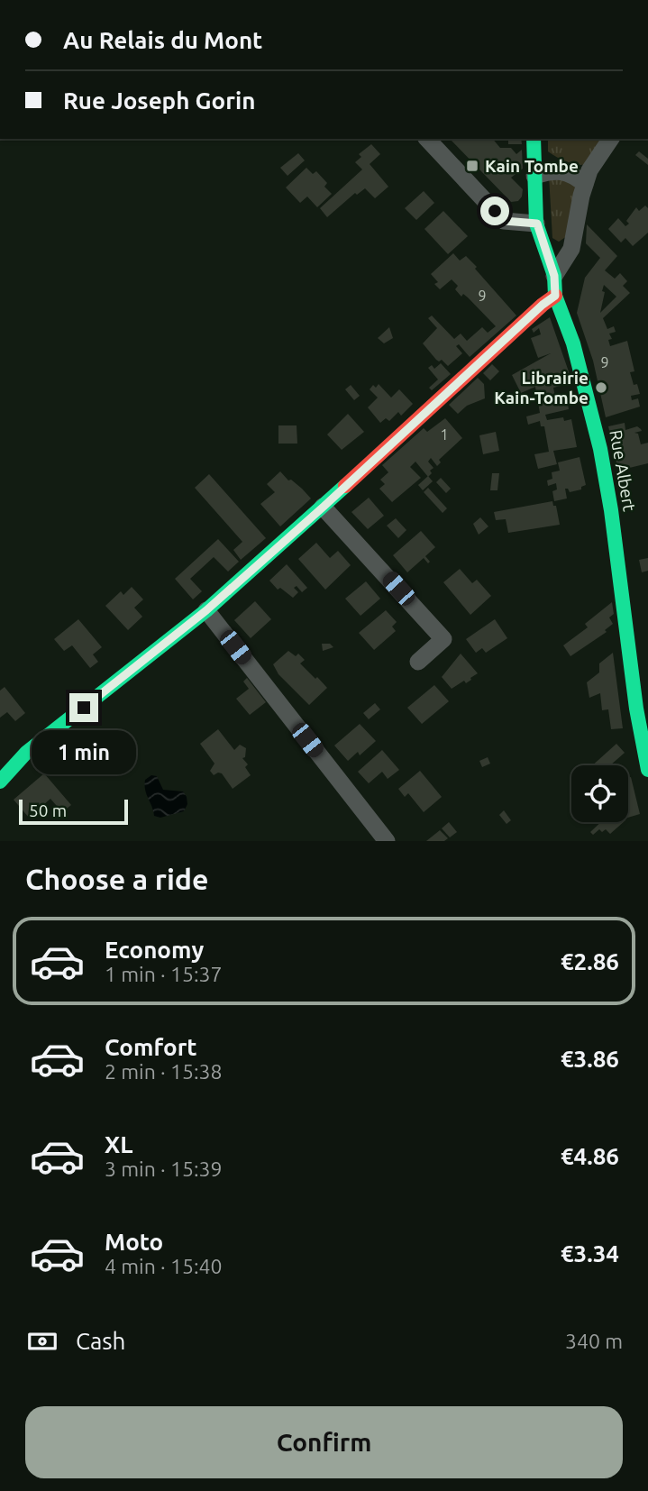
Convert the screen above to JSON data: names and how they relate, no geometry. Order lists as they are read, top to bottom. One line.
{"streets":{"street":["Rue Albert"]},"places":{"transit":["Kain Tombe"],"other":["Librairie Kain-Tombe"]},"house_numbers":["9","9","1"],"scale_bar":"50 m","page":{"banner":["Au Relais du Mont","Rue Joseph Gorin"],"bubble":"1 min","scale":"50 m","heading":"Choose a ride","list":[{"name":"Economy","note":"1 min · 15:37","value":"€2.86"},{"name":"Comfort","note":"2 min · 15:38","value":"€3.86"},{"name":"XL","note":"3 min · 15:39","value":"€4.86"},{"name":"Moto","note":"4 min · 15:40","value":"€3.34"}],"pay":["Cash","340 m"],"buttons":"Confirm"}}
